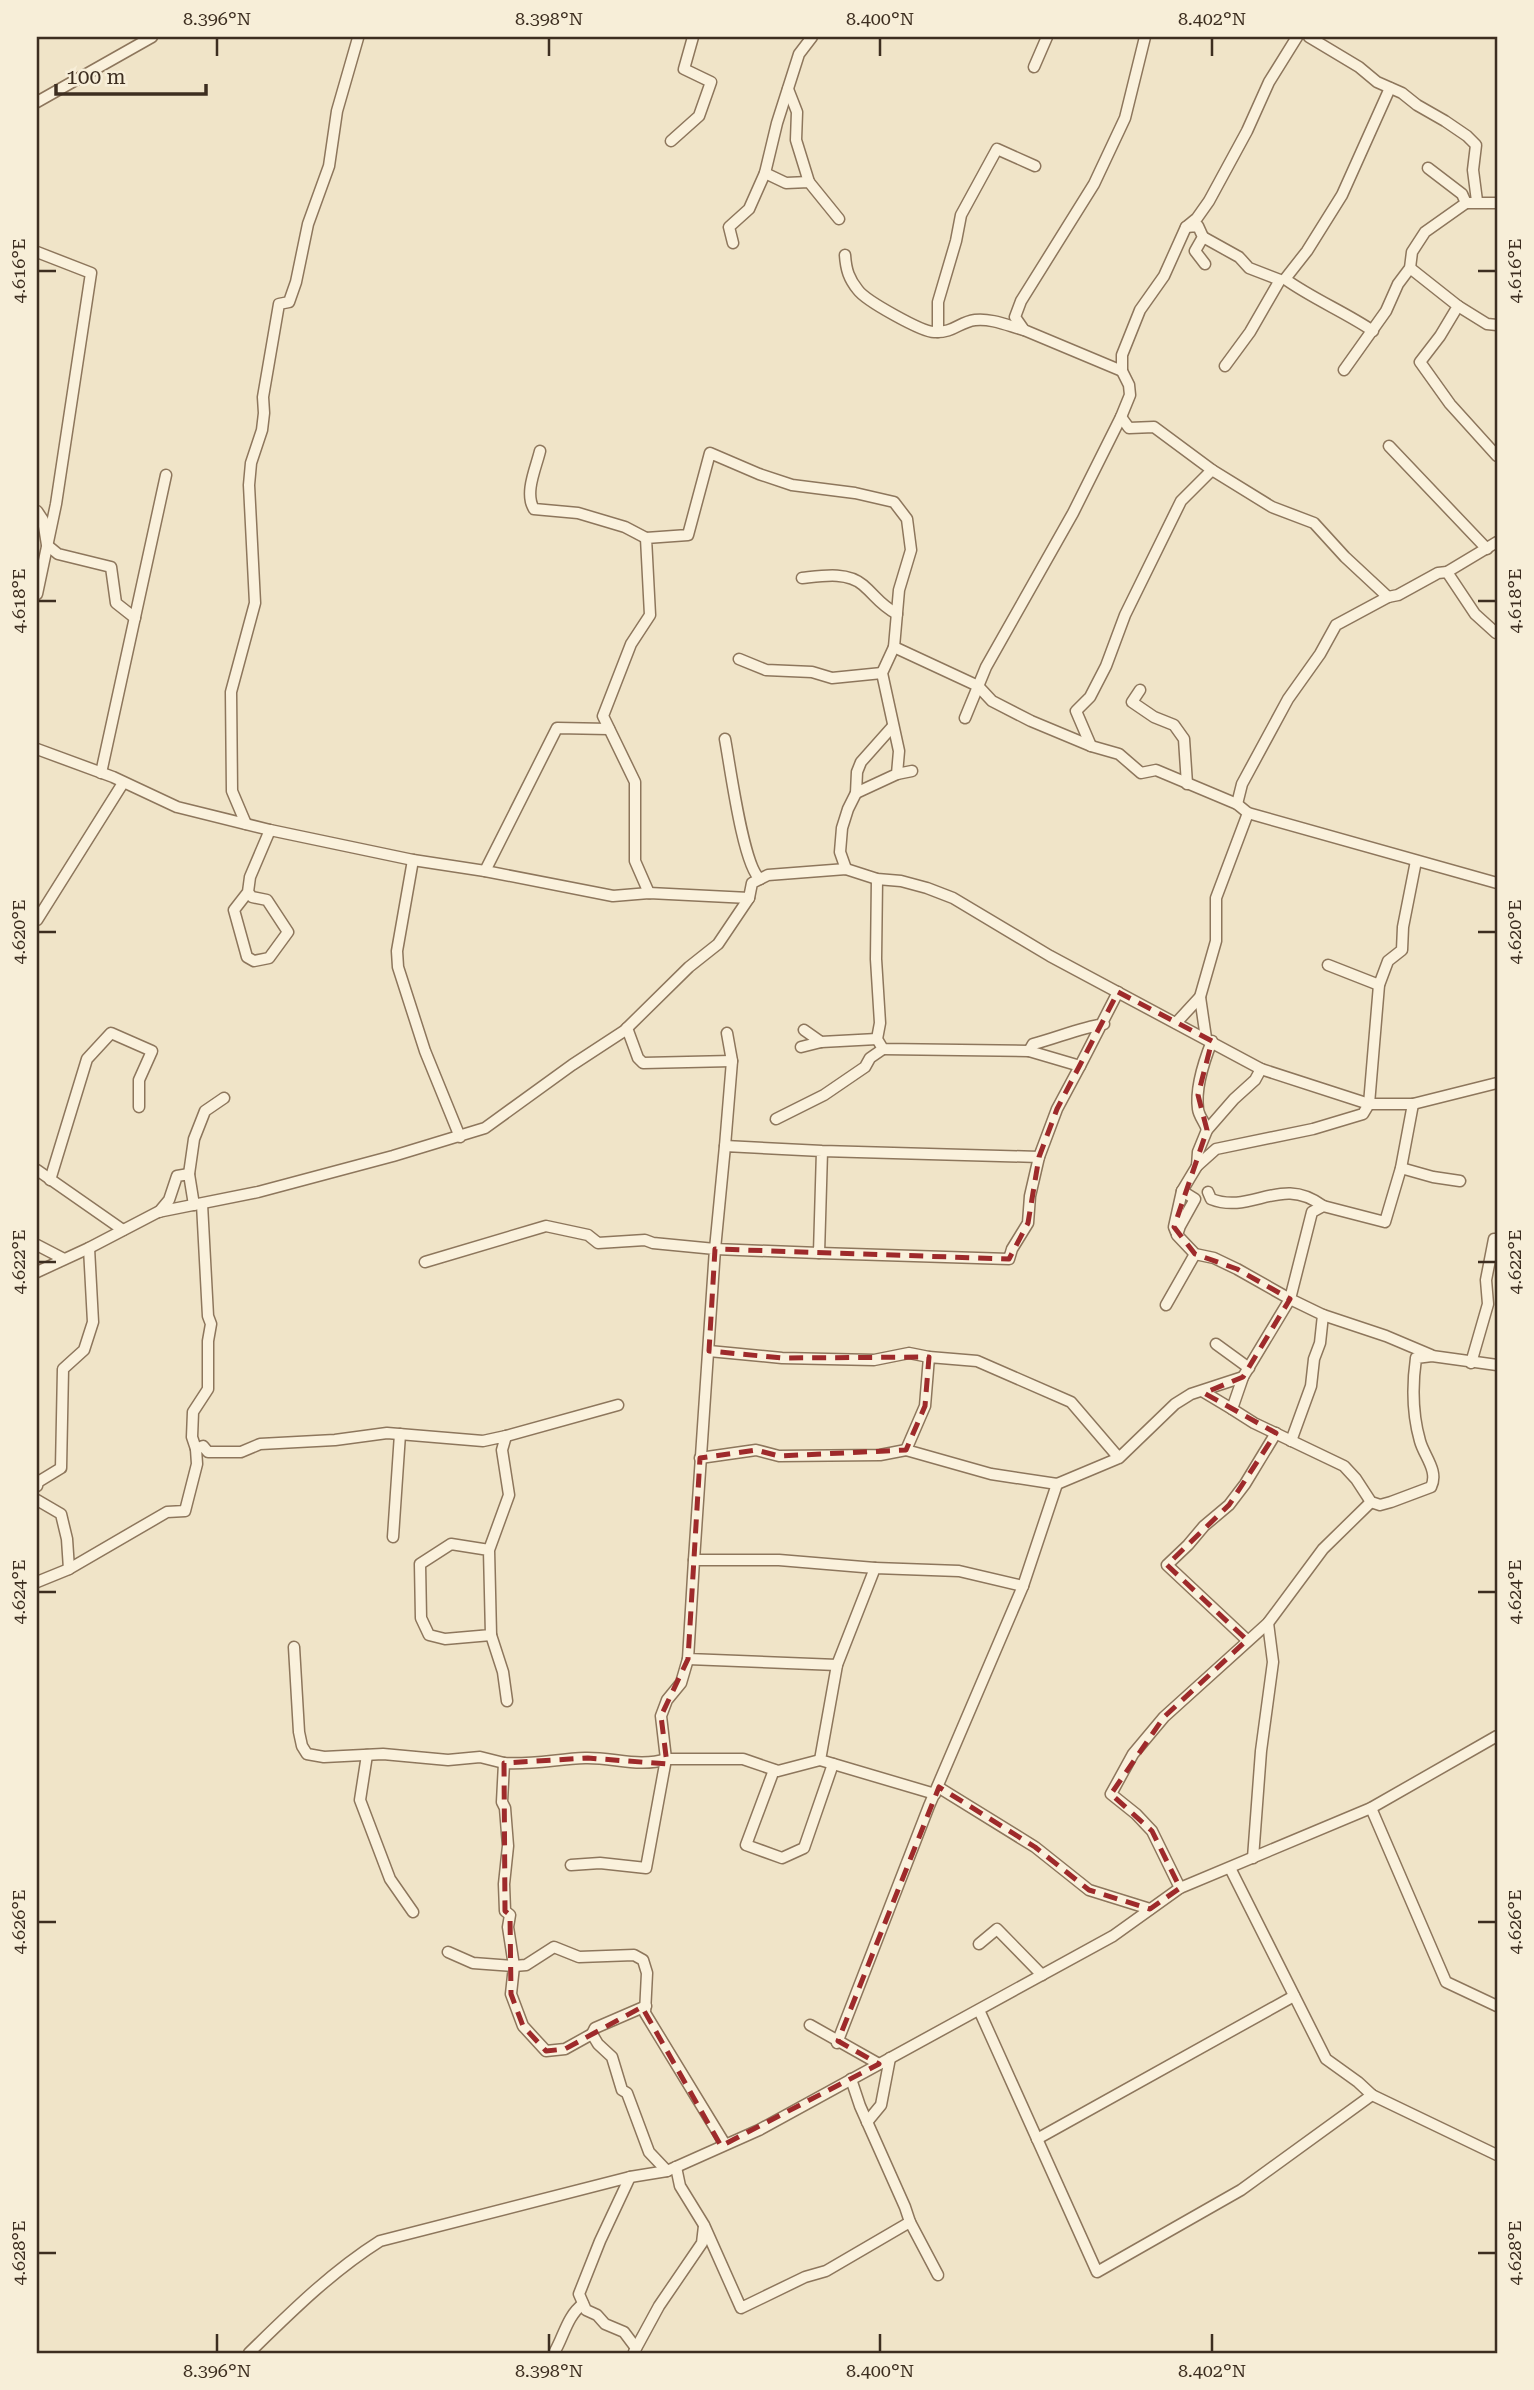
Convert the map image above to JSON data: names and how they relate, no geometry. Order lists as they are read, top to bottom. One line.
{"scale_bar":"100 m","coordinates":["8.396°N","8.398°N","8.400°N","8.402°N","4.616°E","4.618°E","4.620°E","4.622°E","4.624°E","4.626°E","4.628°E"]}
